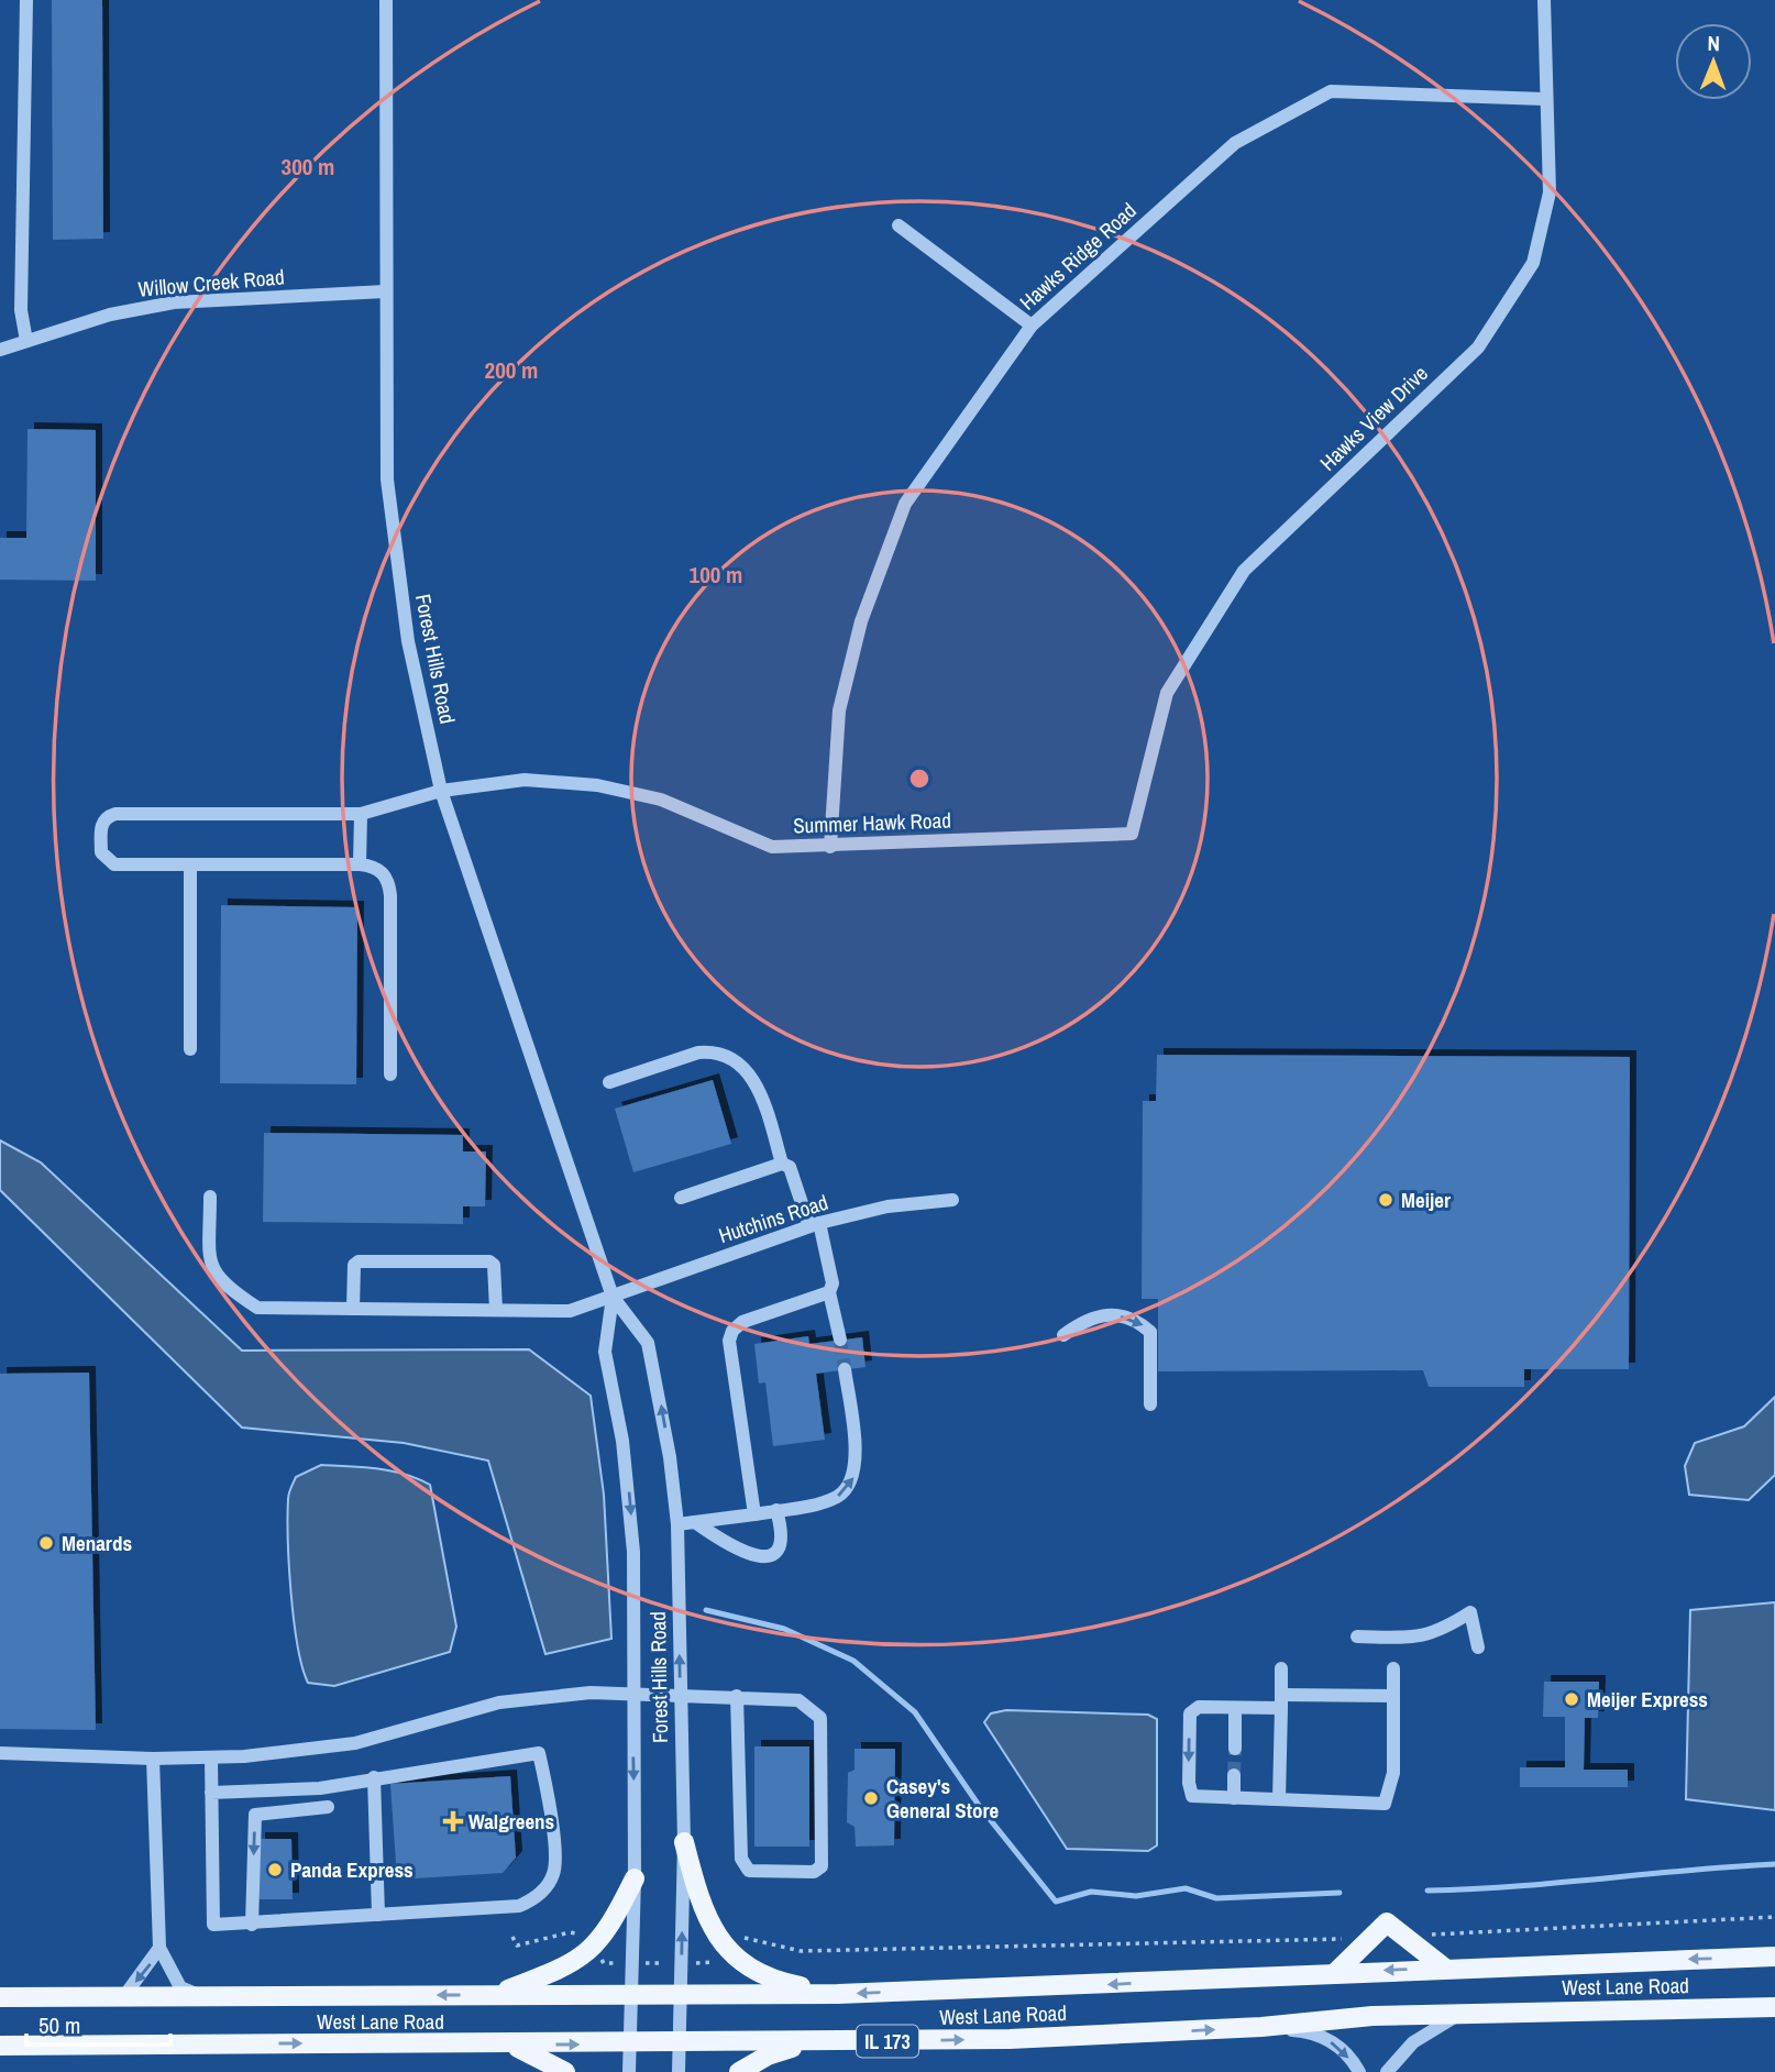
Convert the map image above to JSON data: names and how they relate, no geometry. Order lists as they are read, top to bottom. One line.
{"streets":{"main road":["West Lane Road","IL 173"],"street":["Hawks Ridge Road","Willow Creek Road","Hawks View Drive","Forest Hills Road","Summer Hawk Road","Hutchins Road"]},"crossings":[["Hawks Ridge Road","Hawks View Drive"],["Hawks Ridge Road","Summer Hawk Road"],["Willow Creek Road","Forest Hills Road"],["Hawks View Drive","Summer Hawk Road"],["Forest Hills Road","Summer Hawk Road"],["Forest Hills Road","Hutchins Road"],["Forest Hills Road","West Lane Road"]],"places":{"other":["Meijer","Menards","Meijer Express","Casey's General Store","Panda Express"],"health":["Walgreens"]},"scale_bar":"50 m","north":"top","rings":["300 m","200 m","100 m"]}
